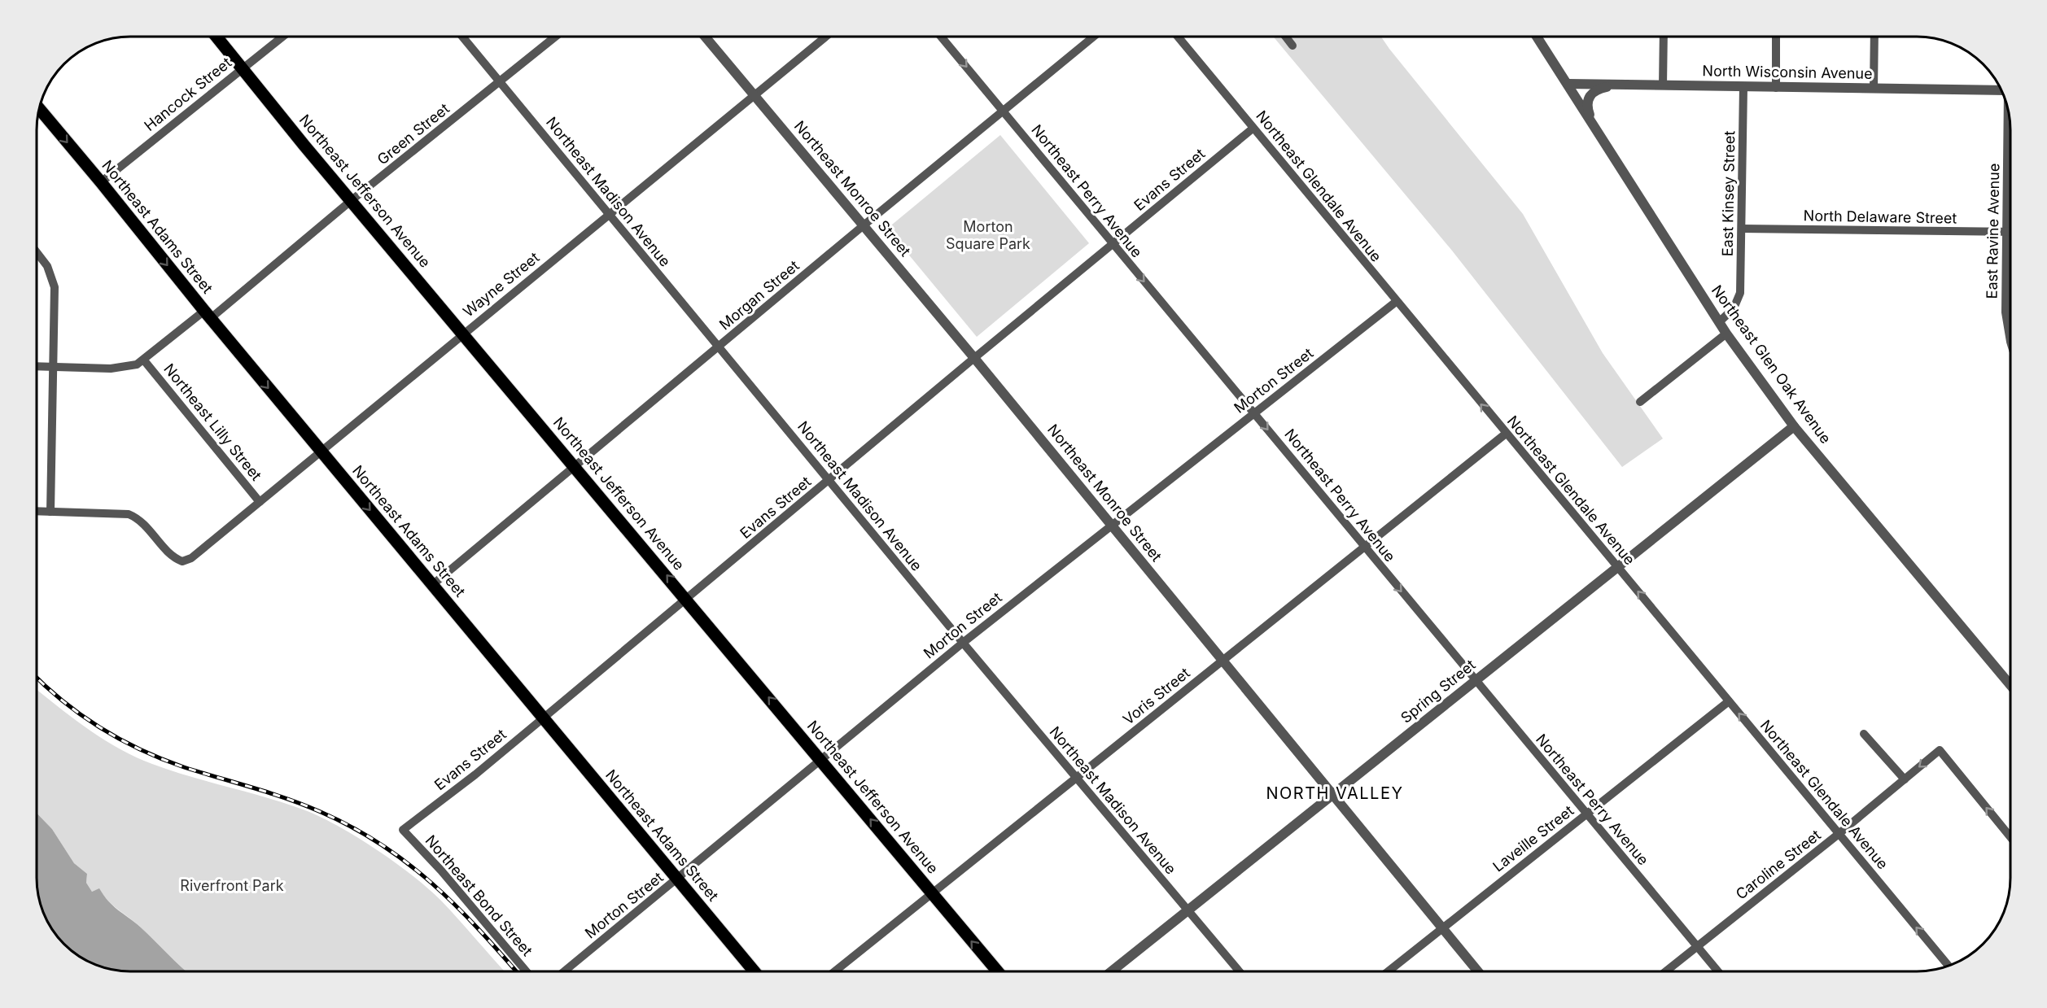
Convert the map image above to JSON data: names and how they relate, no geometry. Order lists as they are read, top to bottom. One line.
{"streets":{"main road":["Northeast Jefferson Avenue","Northeast Adams Street"],"street":["North Wisconsin Avenue","Hancock Street","Green Street","Evans Street","Northeast Glendale Avenue","Northeast Monroe Street","Northeast Perry Avenue","Northeast Madison Avenue","East Kinsey Street","North Delaware Street","East Ravine Avenue","Wayne Street","Morgan Street","Northeast Glen Oak Avenue","Morton Street","Northeast Lilly Street","Spring Street","Voris Street","Laveille Street","Caroline Street","Northeast Bond Street"]},"crossings":[["North Wisconsin Avenue","East Kinsey Street"],["North Wisconsin Avenue","Northeast Glen Oak Avenue"],["Hancock Street","Northeast Jefferson Avenue"],["Hancock Street","Northeast Adams Street"],["Green Street","Northeast Jefferson Avenue"],["Green Street","Northeast Madison Avenue"],["Green Street","Northeast Adams Street"],["Green Street","Northeast Lilly Street"],["Evans Street","Northeast Glendale Avenue"],["Evans Street","Northeast Monroe Street"],["Evans Street","Northeast Jefferson Avenue"],["Evans Street","Northeast Perry Avenue"],["Evans Street","Northeast Madison Avenue"],["Evans Street","Northeast Adams Street"],["Evans Street","Northeast Bond Street"],["Northeast Glendale Avenue","Morton Street"],["Northeast Glendale Avenue","Spring Street"],["Northeast Glendale Avenue","Voris Street"],["Northeast Glendale Avenue","Laveille Street"],["Northeast Glendale Avenue","Caroline Street"],["Northeast Monroe Street","Wayne Street"],["Northeast Monroe Street","Morgan Street"],["Northeast Monroe Street","Morton Street"],["Northeast Monroe Street","Spring Street"],["Northeast Monroe Street","Voris Street"],["Northeast Monroe Street","Laveille Street"],["Northeast Jefferson Avenue","Wayne Street"],["Northeast Jefferson Avenue","Morgan Street"],["Northeast Jefferson Avenue","Morton Street"],["Northeast Jefferson Avenue","Voris Street"],["Northeast Perry Avenue","Morgan Street"],["Northeast Perry Avenue","Morton Street"],["Northeast Perry Avenue","Spring Street"],["Northeast Perry Avenue","Voris Street"],["Northeast Perry Avenue","Laveille Street"],["Northeast Perry Avenue","Caroline Street"],["Northeast Madison Avenue","Wayne Street"],["Northeast Madison Avenue","Morgan Street"],["Northeast Madison Avenue","Morton Street"],["Northeast Madison Avenue","Spring Street"],["Northeast Madison Avenue","Voris Street"],["East Kinsey Street","North Delaware Street"],["East Kinsey Street","Northeast Glen Oak Avenue"],["North Delaware Street","East Ravine Avenue"],["Northeast Adams Street","Wayne Street"],["Northeast Adams Street","Morgan Street"],["Northeast Adams Street","Morton Street"],["Wayne Street","Northeast Lilly Street"],["Northeast Glen Oak Avenue","Spring Street"]],"one_way":["Northeast Glendale Avenue","Northeast Jefferson Avenue","Northeast Perry Avenue","Northeast Adams Street"],"districts":["NORTH VALLEY"],"parks":["Morton Square Park","Riverfront Park"]}
